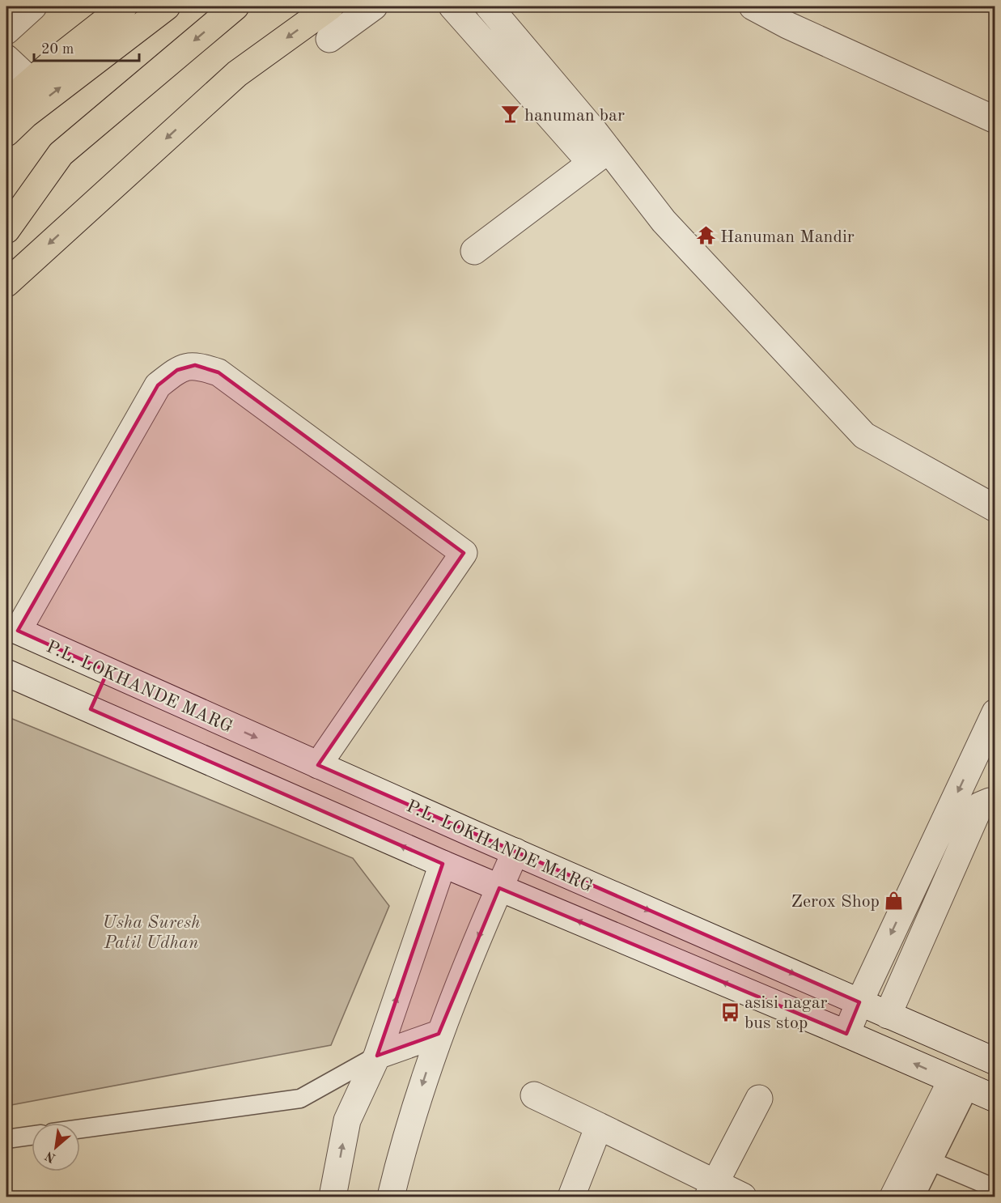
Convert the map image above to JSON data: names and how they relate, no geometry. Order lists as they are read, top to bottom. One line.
{"streets":{"street":["P.L. LOKHANDE MARG"]},"parks":["Usha Suresh Patil Udhan"],"places":{"bar":["hanuman bar"],"temple":["Hanuman Mandir"],"shop":["Zerox Shop"],"bus stop":["asisi nagar bus stop"]},"scale_bar":"20 m","north":"bottom left"}
